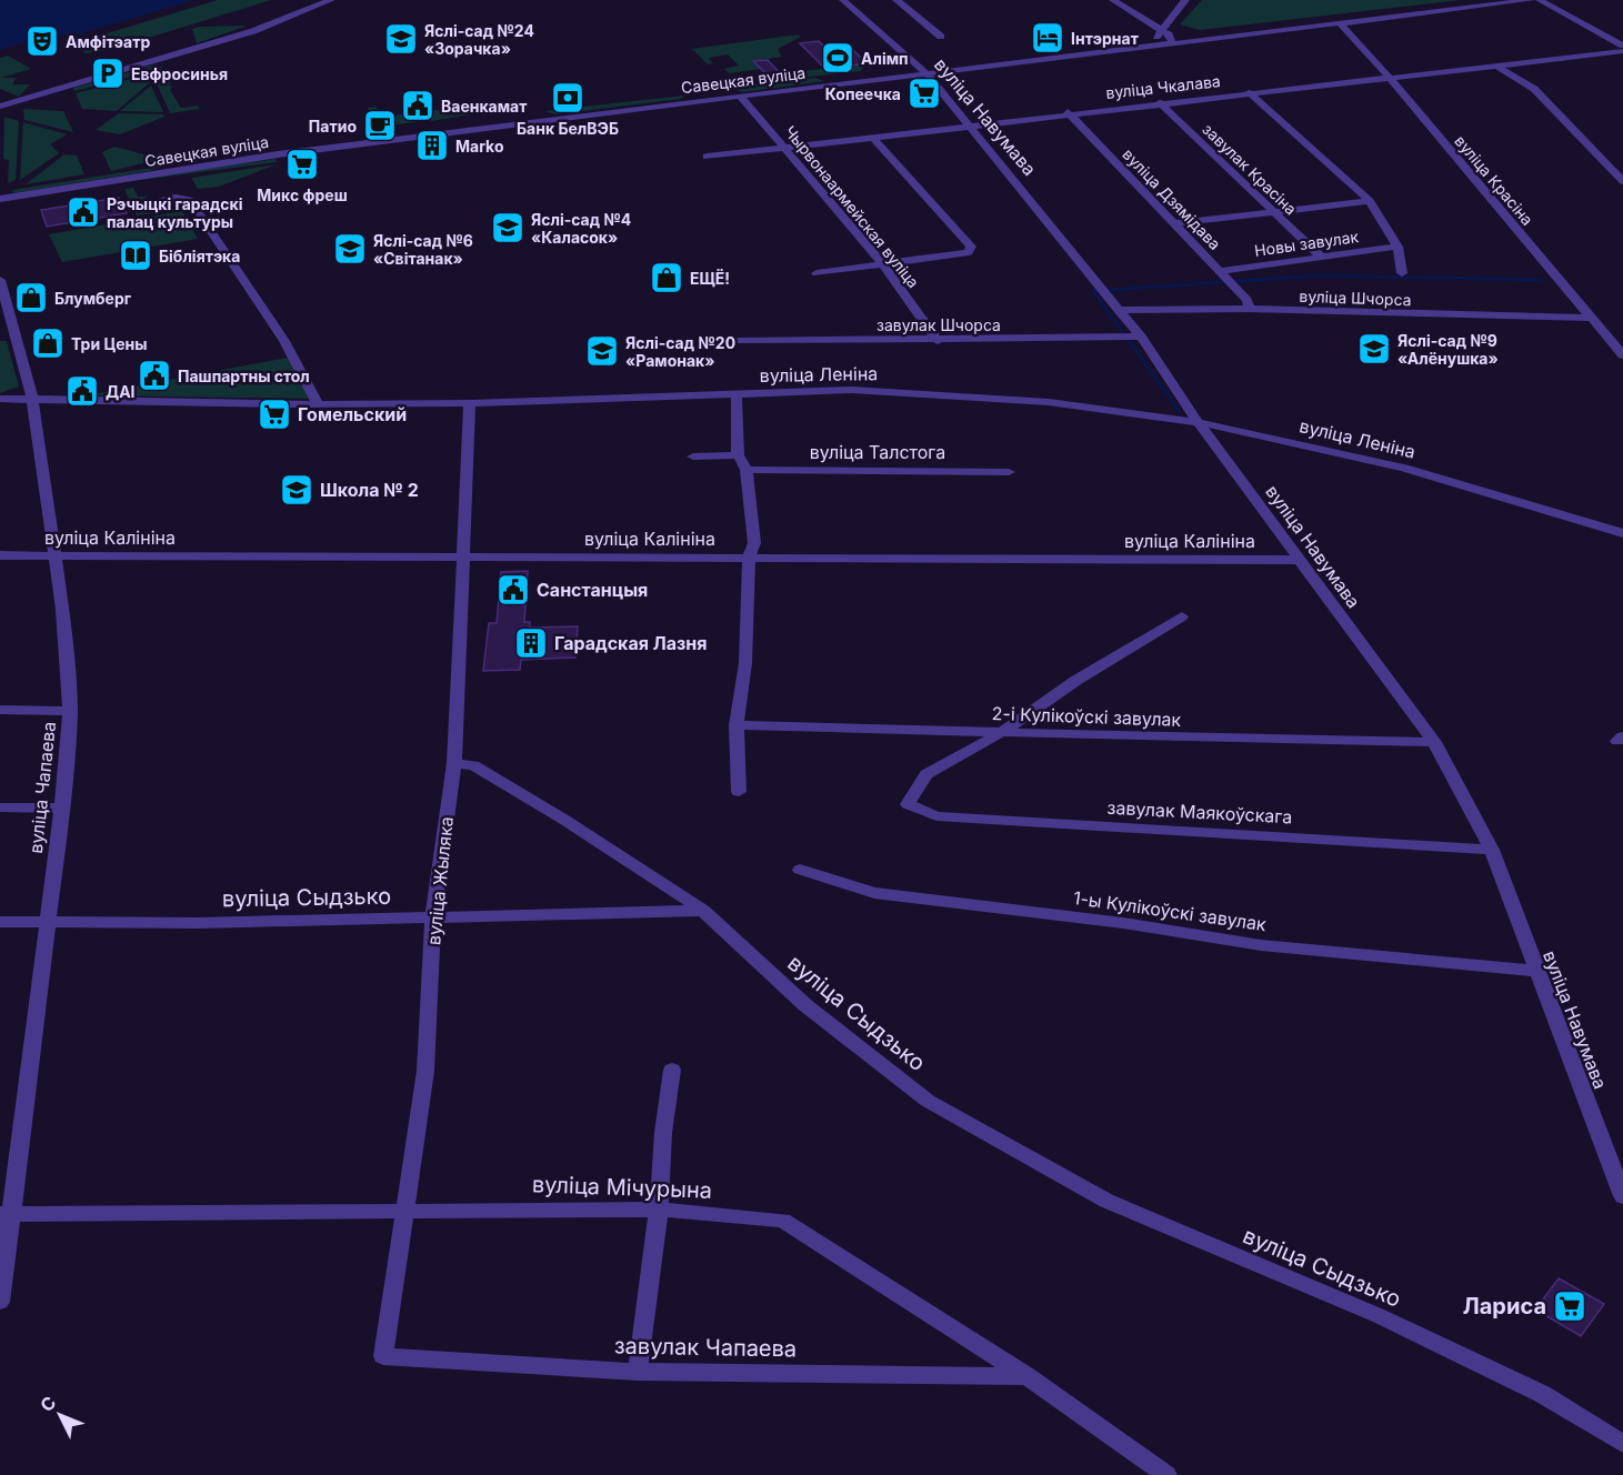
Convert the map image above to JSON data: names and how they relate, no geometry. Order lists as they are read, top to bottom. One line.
{"streets":{"street":["Савецкая вуліца","вуліца Чкалава","вуліца Навумава","завулак Красіна","вуліца Красіна","вуліца Дзямідава","Чырвонаармейская вуліца","Новы завулак","вуліца Шчорса","завулак Шчорса","вуліца Леніна","вуліца Талстога","вуліца Калініна","2-і Кулікоўскі завулак","вуліца Чапаева","завулак Маякоўскага","вуліца Жыляка","вуліца Сыдзько","1-ы Кулікоўскі завулак","вуліца Мічурына","завулак Чапаева"]},"crossings":[["Савецкая вуліца","вуліца Навумава"],["Савецкая вуліца","вуліца Красіна"],["Савецкая вуліца","Чырвонаармейская вуліца"],["вуліца Чкалава","вуліца Навумава"],["вуліца Чкалава","завулак Красіна"],["вуліца Чкалава","вуліца Красіна"],["вуліца Чкалава","вуліца Дзямідава"],["вуліца Чкалава","Чырвонаармейская вуліца"],["вуліца Навумава","вуліца Шчорса"],["вуліца Навумава","завулак Шчорса"],["вуліца Навумава","вуліца Леніна"],["вуліца Навумава","вуліца Калініна"],["вуліца Навумава","2-і Кулікоўскі завулак"],["вуліца Навумава","завулак Маякоўскага"],["вуліца Навумава","1-ы Кулікоўскі завулак"],["завулак Красіна","Новы завулак"],["вуліца Красіна","вуліца Шчорса"],["вуліца Дзямідава","Новы завулак"],["вуліца Дзямідава","вуліца Шчорса"],["Чырвонаармейская вуліца","завулак Шчорса"],["вуліца Леніна","вуліца Чапаева"],["вуліца Леніна","вуліца Жыляка"],["вуліца Калініна","вуліца Чапаева"],["вуліца Калініна","вуліца Жыляка"],["2-і Кулікоўскі завулак","завулак Маякоўскага"],["вуліца Чапаева","вуліца Сыдзько"],["вуліца Чапаева","вуліца Мічурына"],["вуліца Жыляка","вуліца Сыдзько"],["вуліца Жыляка","вуліца Мічурына"],["вуліца Жыляка","завулак Чапаева"],["вуліца Мічурына","завулак Чапаева"]],"places":{"hotel":["Інтэрнат"],"school or university":["Яслі-сад №24 «Зорачка»","Яслі-сад №4 «Каласок»","Яслі-сад №6 «Світанак»","Яслі-сад №9 «Алёнушка»","Яслі-сад №20 «Рамонак»","Школа № 2"],"theatre":["Амфітэатр"],"sports":["Алімп"],"parking":["Евфросинья"],"supermarket":["Копеечка","Микс фреш","Гомельский","Лариса"],"bank":["Банк БелВЭБ"],"public building":["Ваенкамат","Рэчыцкі гарадскі палац культуры","Пашпартны стол","ДАІ","Санстанцыя"],"cafe":["Патио"],"building":["Marko","Гарадская Лазня"],"library":["Бібліятэка"],"shop":["ЕЩЁ!","Блумберг","Три Цены"]},"north":"top left"}
